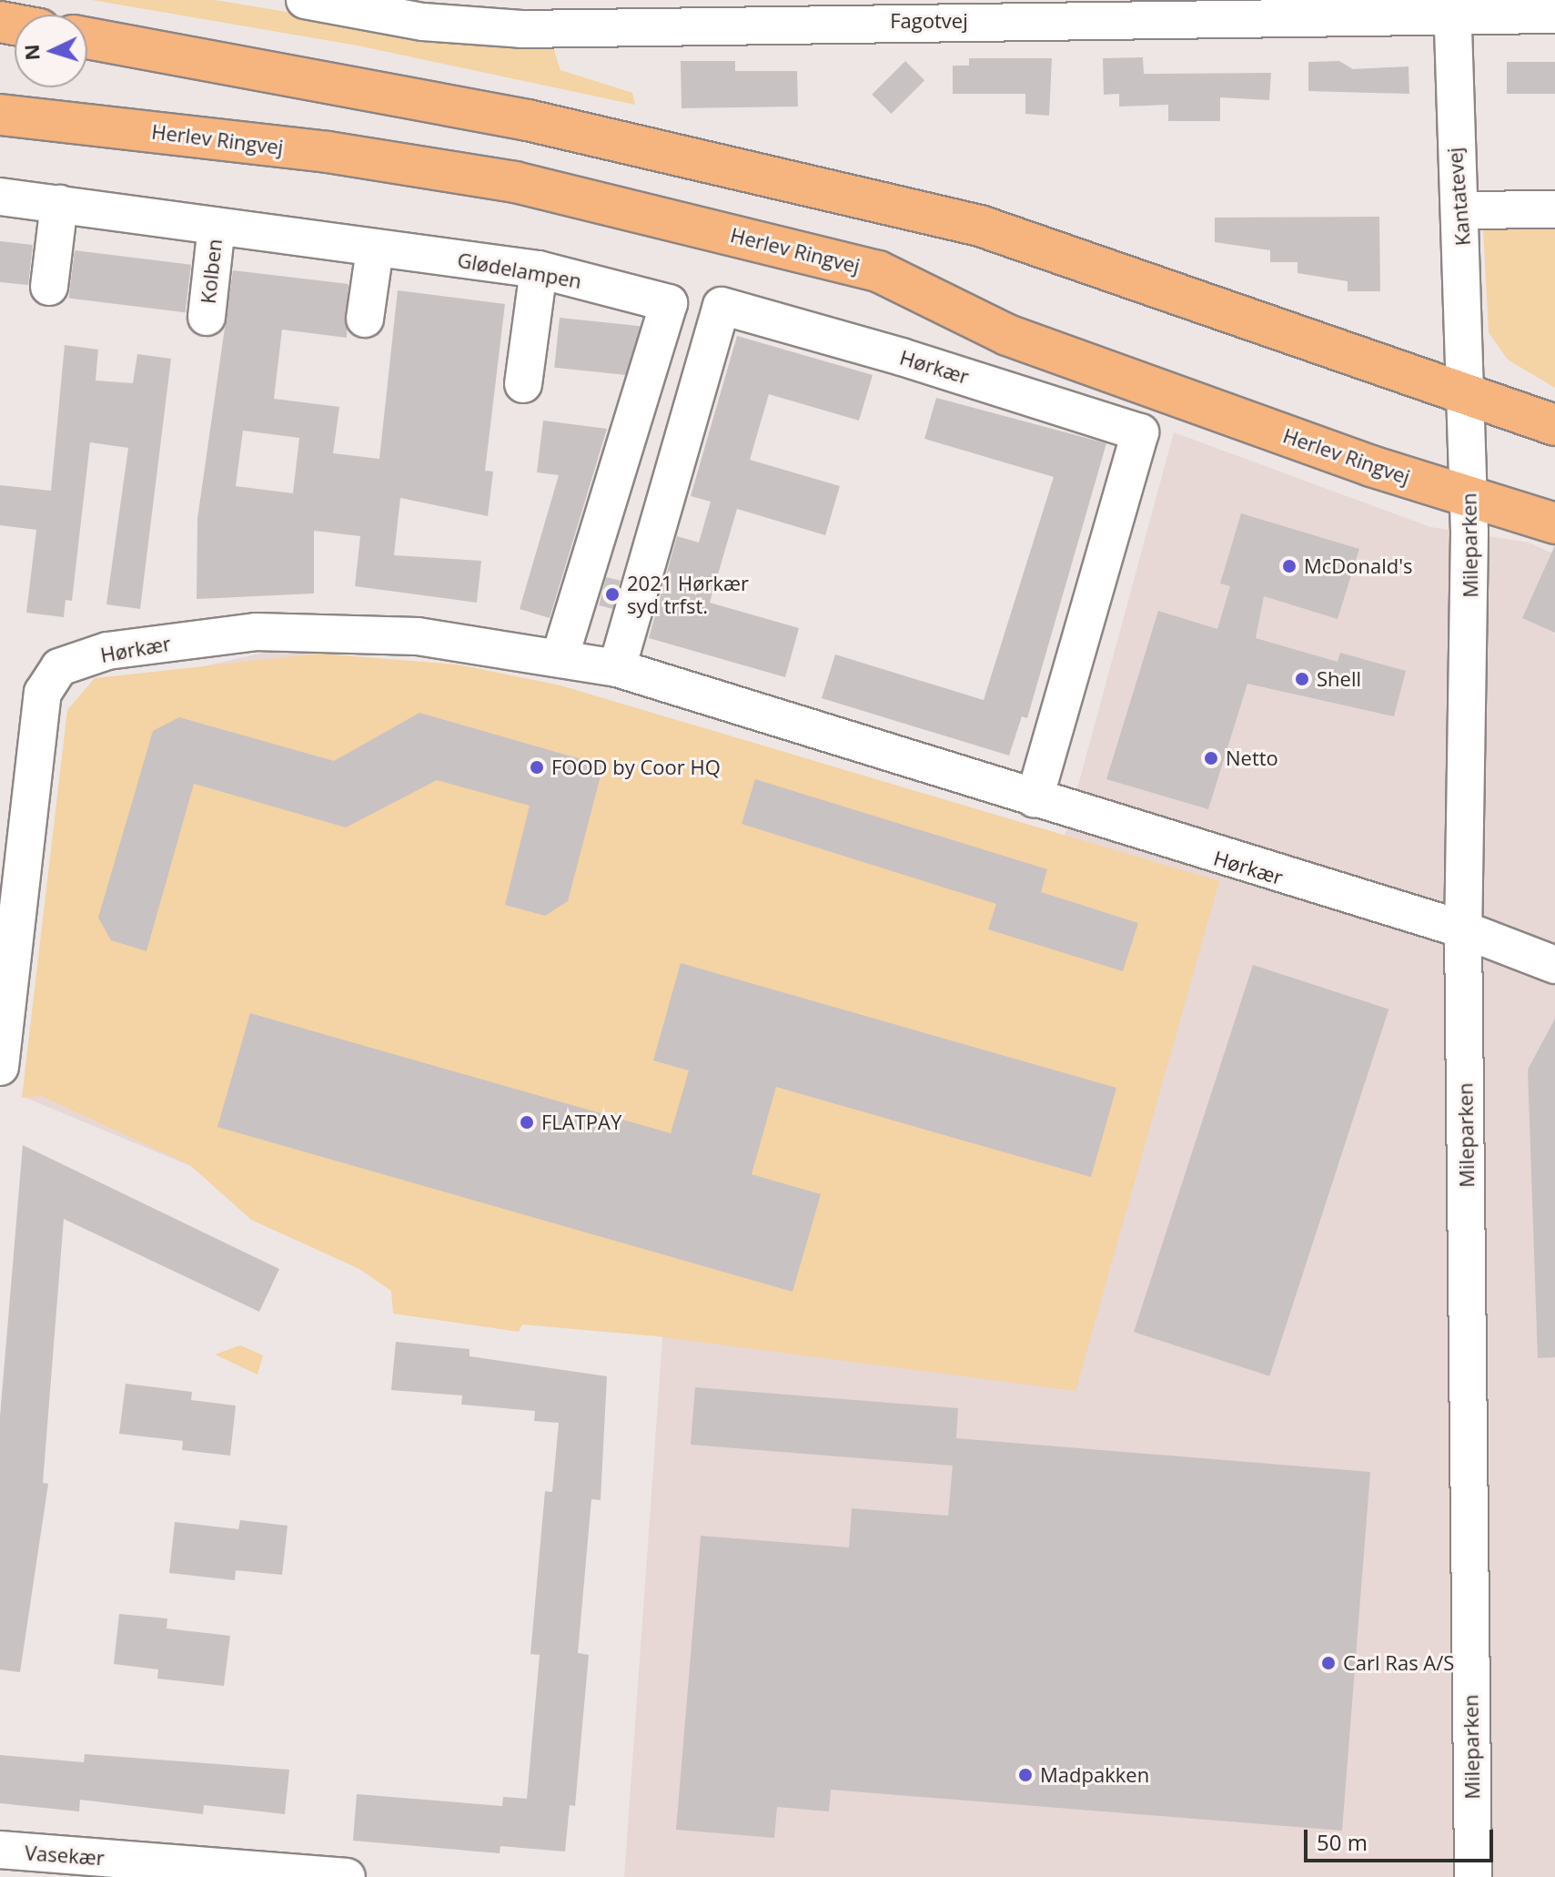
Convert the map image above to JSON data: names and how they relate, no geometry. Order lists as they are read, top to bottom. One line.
{"streets":{"main road":["Herlev Ringvej"],"street":["Fagotvej","Kantatevej","Glødelampen","Kolben","Hørkær","Mileparken","Vasekær"]},"crossings":[["Fagotvej","Kantatevej"],["Herlev Ringvej","Mileparken"],["Kantatevej","Mileparken"],["Glødelampen","Kolben"],["Glødelampen","Hørkær"],["Hørkær","Mileparken"]],"places":["McDonald's","2021 Hørkær syd trfst.","Shell","Netto","FOOD by Coor HQ","FLATPAY","Carl Ras A/S","Madpakken"],"scale_bar":"50 m","north":"left"}
